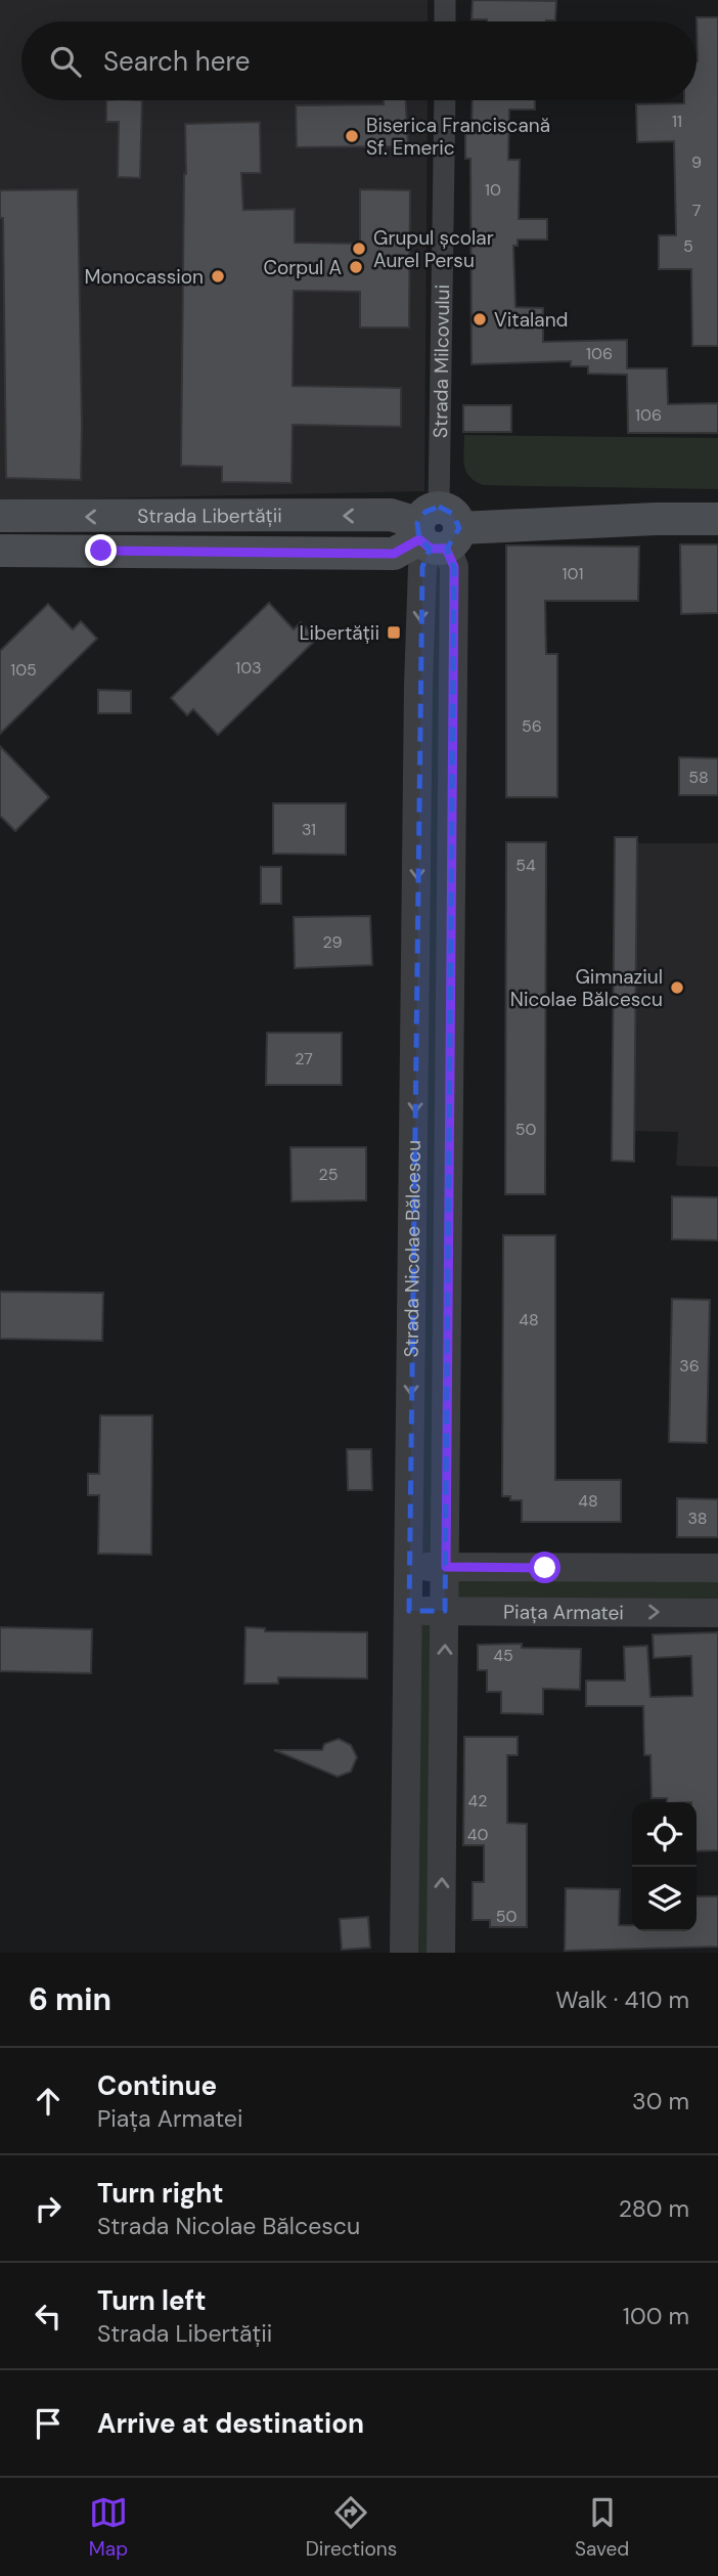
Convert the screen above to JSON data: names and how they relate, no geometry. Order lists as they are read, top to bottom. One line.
{"streets":{"main road":["Strada Libertății"],"street":["Strada Milcovului","Strada Nicolae Bălcescu","Piața Armatei"]},"crossings":[["Strada Milcovului","Strada Libertății"],["Strada Milcovului","Strada Nicolae Bălcescu"],["Strada Libertății","Strada Nicolae Bălcescu"],["Strada Nicolae Bălcescu","Piața Armatei"]],"places":{"other":["Biserica Franciscană Sf. Emeric","Grupul școlar Aurel Persu","Corpul A","Monocassion","Vitaland","Gimnaziul Nicolae Bălcescu"],"transit":["Libertății"]},"house_numbers":["11","9","10","7","5","106","106","101","103","105","56","58","31","54","29","27","50","25","48","36","48","38","45","42","40","50"],"page":{"search":"Search here","heading":["6 min","Walk · 410 m"],"list":[["Continue","Piața Armatei","30 m"],["Turn right","Strada Nicolae Bălcescu","280 m"],["Turn left","Strada Libertății","100 m"],"Arrive at destination"],"nav":["Map","Directions","Saved"]}}
